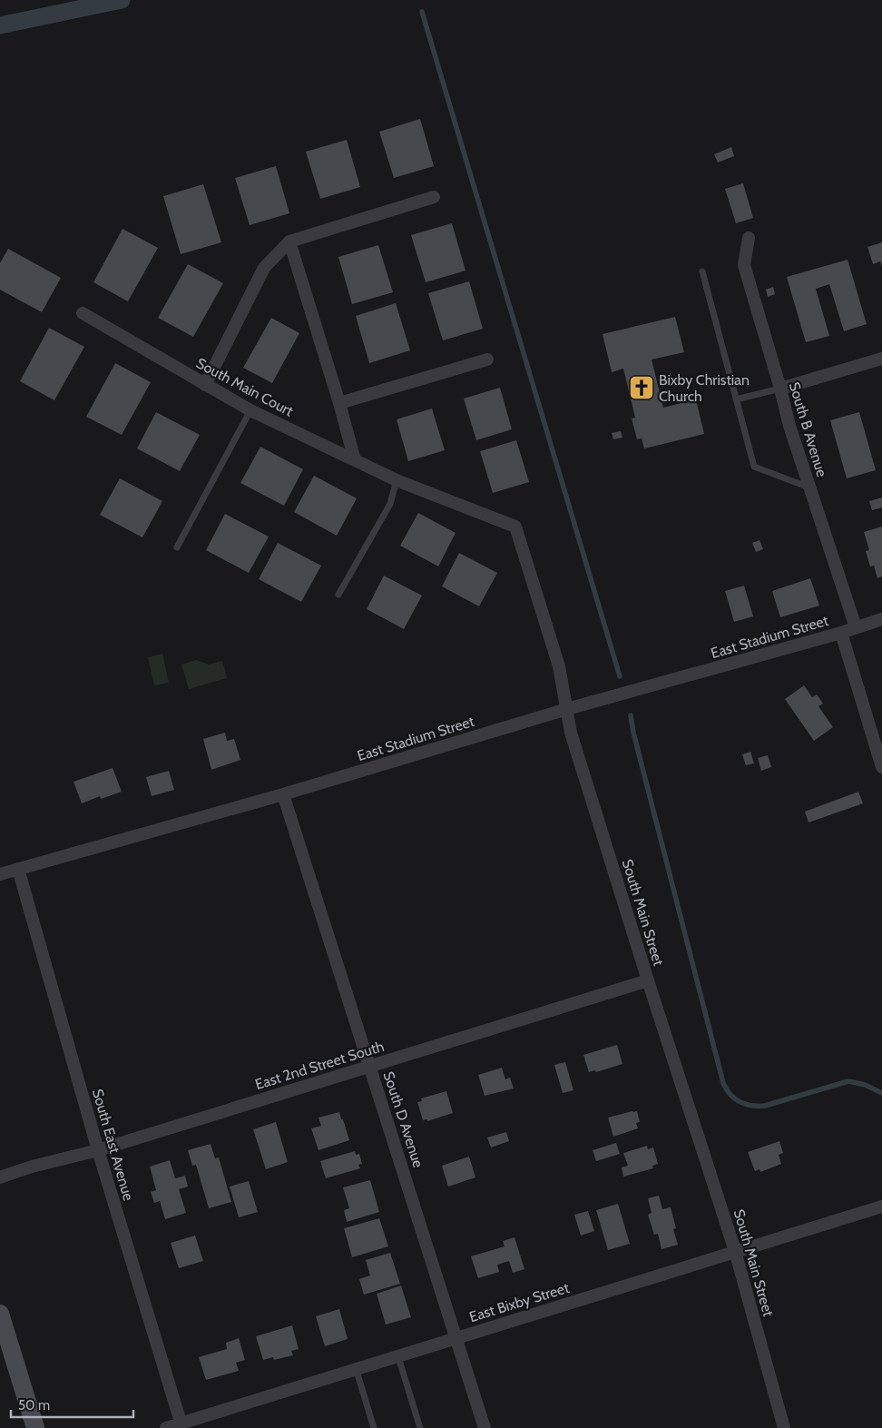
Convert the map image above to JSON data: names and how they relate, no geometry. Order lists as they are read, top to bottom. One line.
{"streets":{"street":["South Main Court","South B Avenue","East Stadium Street","South Main Street","East 2nd Street South","South D Avenue","South East Avenue","East Bixby Street"]},"crossings":[["South Main Court","South Main Street"],["South B Avenue","East Stadium Street"],["East Stadium Street","South Main Street"],["East Stadium Street","South D Avenue"],["East Stadium Street","South East Avenue"],["South Main Street","East 2nd Street South"],["South Main Street","East Bixby Street"],["East 2nd Street South","South D Avenue"],["East 2nd Street South","South East Avenue"],["South D Avenue","East Bixby Street"],["South East Avenue","East Bixby Street"]],"places":{"church":["Bixby Christian Church"]},"scale_bar":"50 m"}
